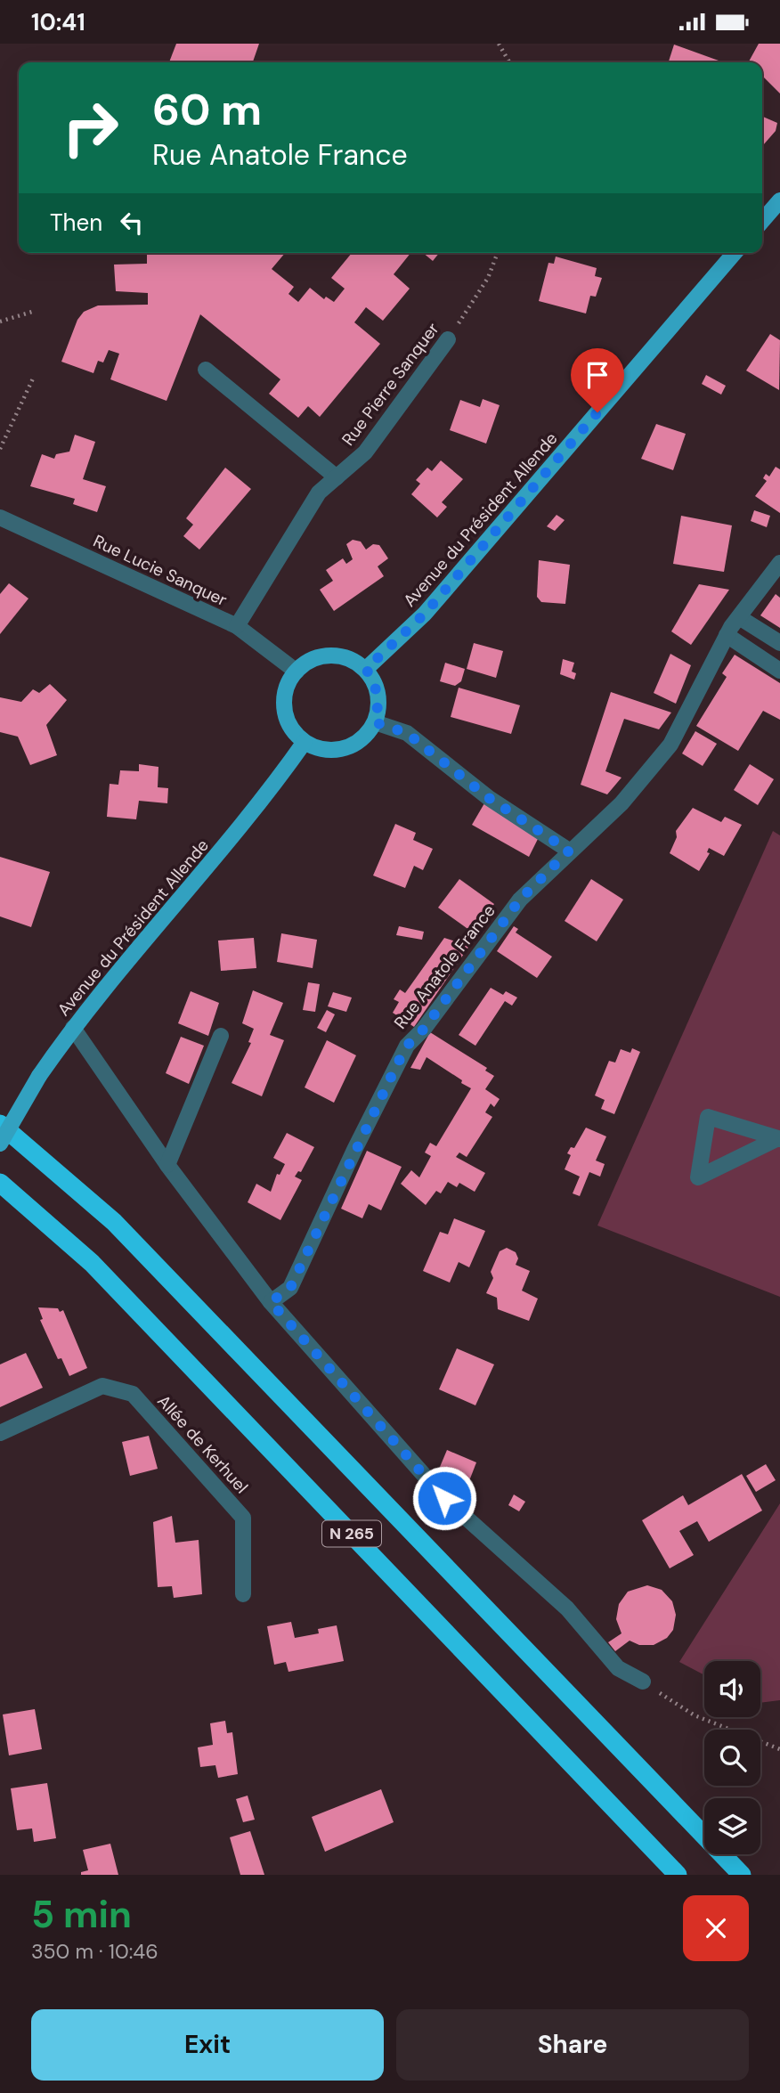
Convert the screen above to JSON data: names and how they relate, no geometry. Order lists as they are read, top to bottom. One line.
{"streets":{"highway":["N 265"],"main road":["Avenue du Président Allende"],"street":["Rue Pierre Sanquer","Rue Lucie Sanquer","Rue Anatole France","Allée de Kerhuel"]},"crossings":[["Rue Pierre Sanquer","Rue Lucie Sanquer"],["Avenue du Président Allende","Rue Lucie Sanquer"]],"page":{"status":"10:41","turn":["60 m","Rue Anatole France"],"then":"Then","heading":["5 min","350 m · 10:46"],"buttons":["Exit","Share"]}}
